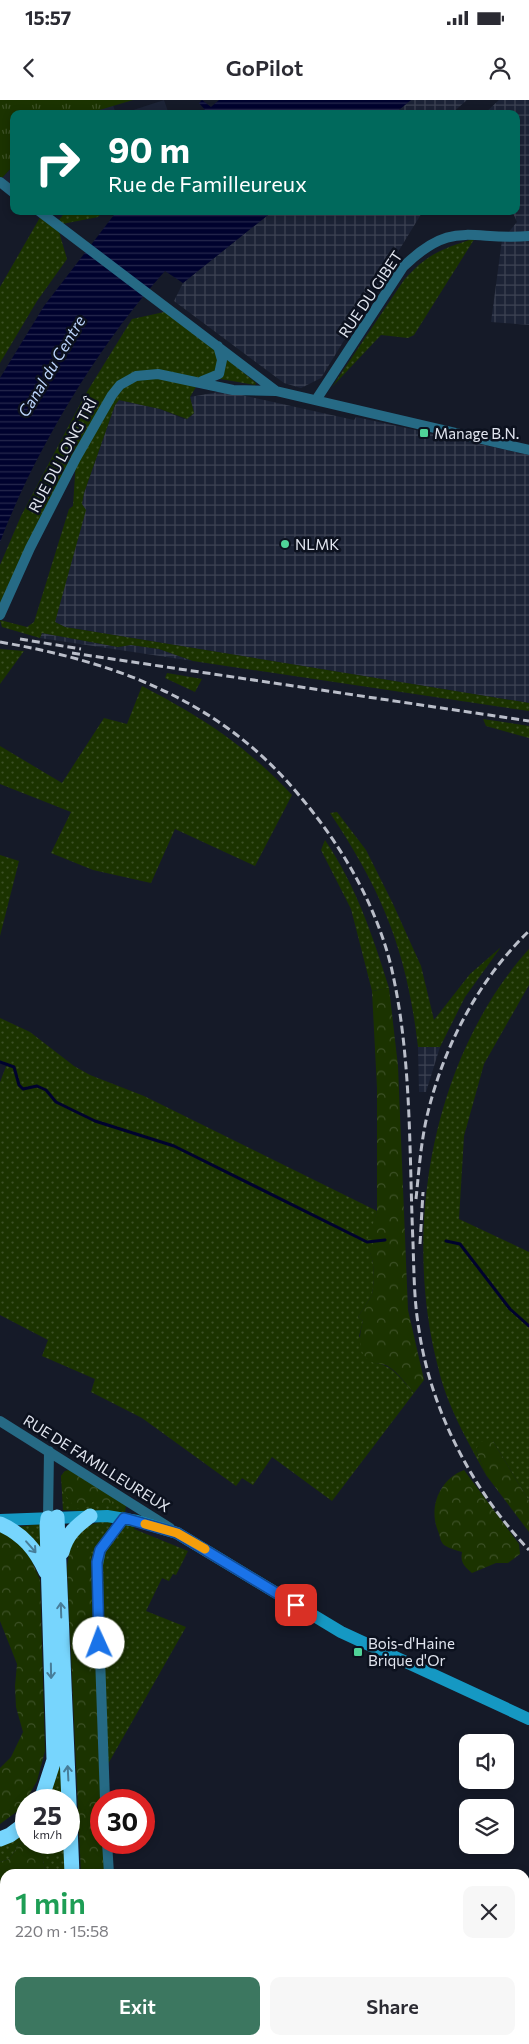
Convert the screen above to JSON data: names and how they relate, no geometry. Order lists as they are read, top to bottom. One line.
{"streets":{"street":["RUE DU GIBET","RUE DU LONG TRÎ","RUE DE FAMILLEUREUX"]},"water":["Canal du Centre"],"places":{"transit":["Manage B.N.","Bois-d'Haine Brique d'Or"],"other":["NLMK"]},"page":{"status":"15:57","header":"GoPilot","turn":["90 m","Rue de Familleureux"],"speed":"25 km/h","limit":"30","heading":["1 min","220 m · 15:58"],"buttons":["Exit","Share"]}}
